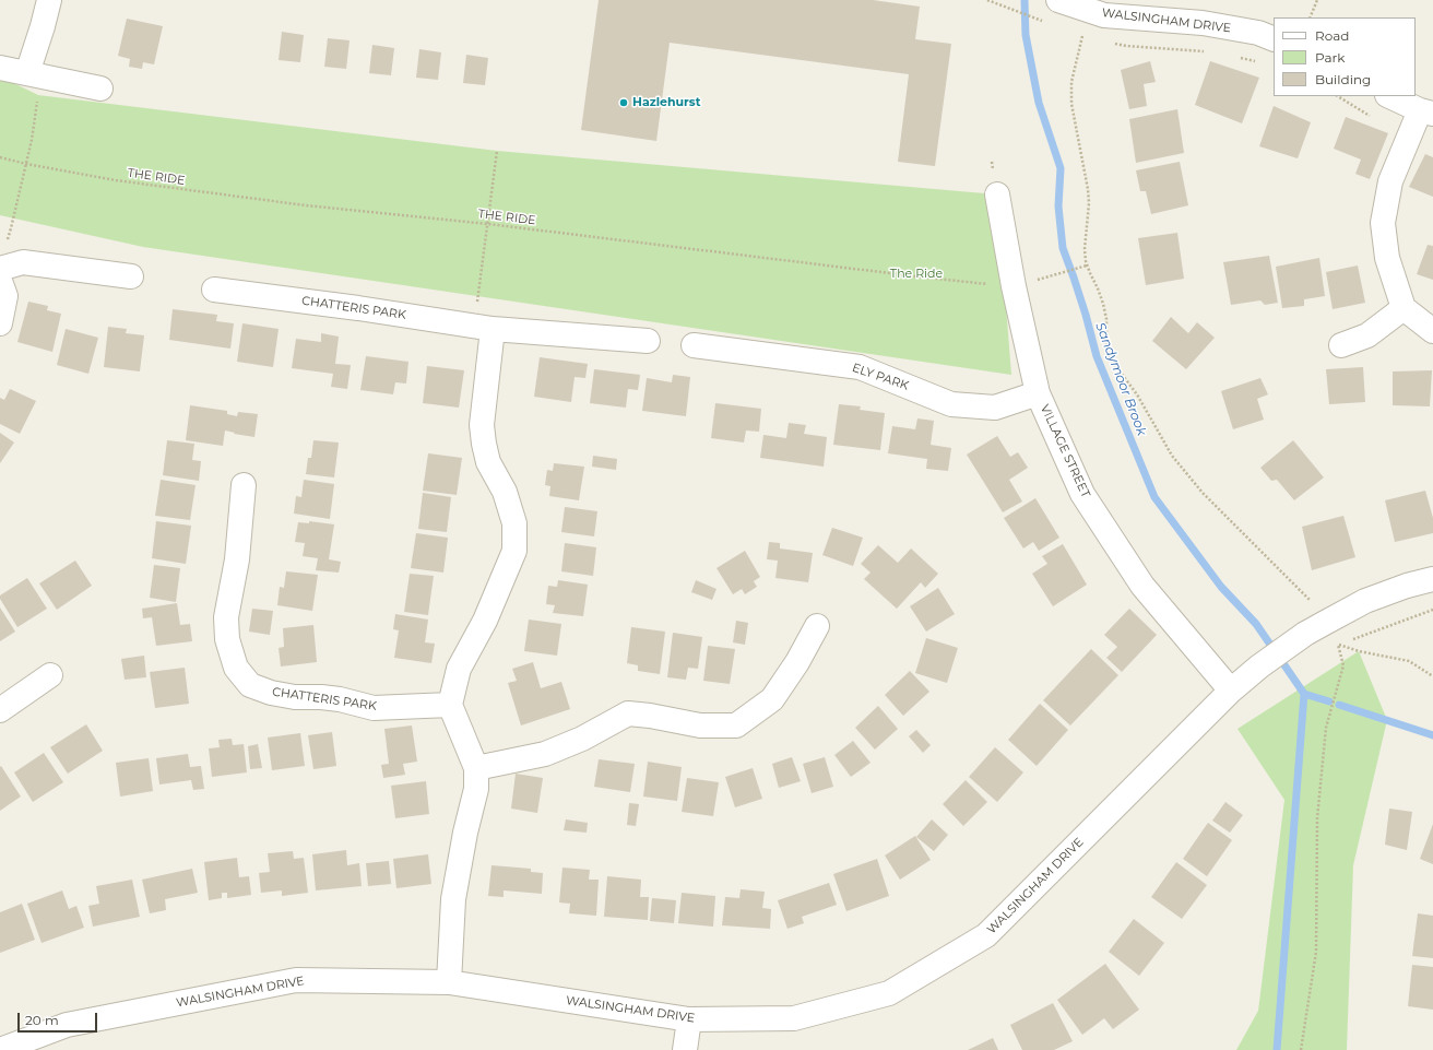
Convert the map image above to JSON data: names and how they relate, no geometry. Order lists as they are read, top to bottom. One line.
{"streets":{"street":["WALSINGHAM DRIVE","CHATTERIS PARK","ELY PARK","VILLAGE STREET"],"path":["THE RIDE"]},"crossings":[["WALSINGHAM DRIVE","VILLAGE STREET"],["THE RIDE","VILLAGE STREET"],["ELY PARK","VILLAGE STREET"]],"water":["Sandymoor Brook"],"parks":["The Ride"],"places":["Hazlehurst"],"legend":["Road","Park","Building"],"scale_bar":"20 m"}
